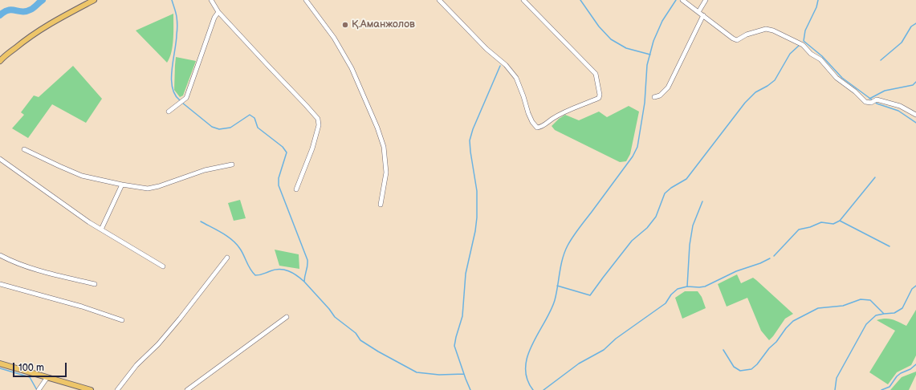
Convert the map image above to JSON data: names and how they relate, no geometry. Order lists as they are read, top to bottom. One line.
{"places":["Қ.Аманжолов"],"scale_bar":"100 m"}
